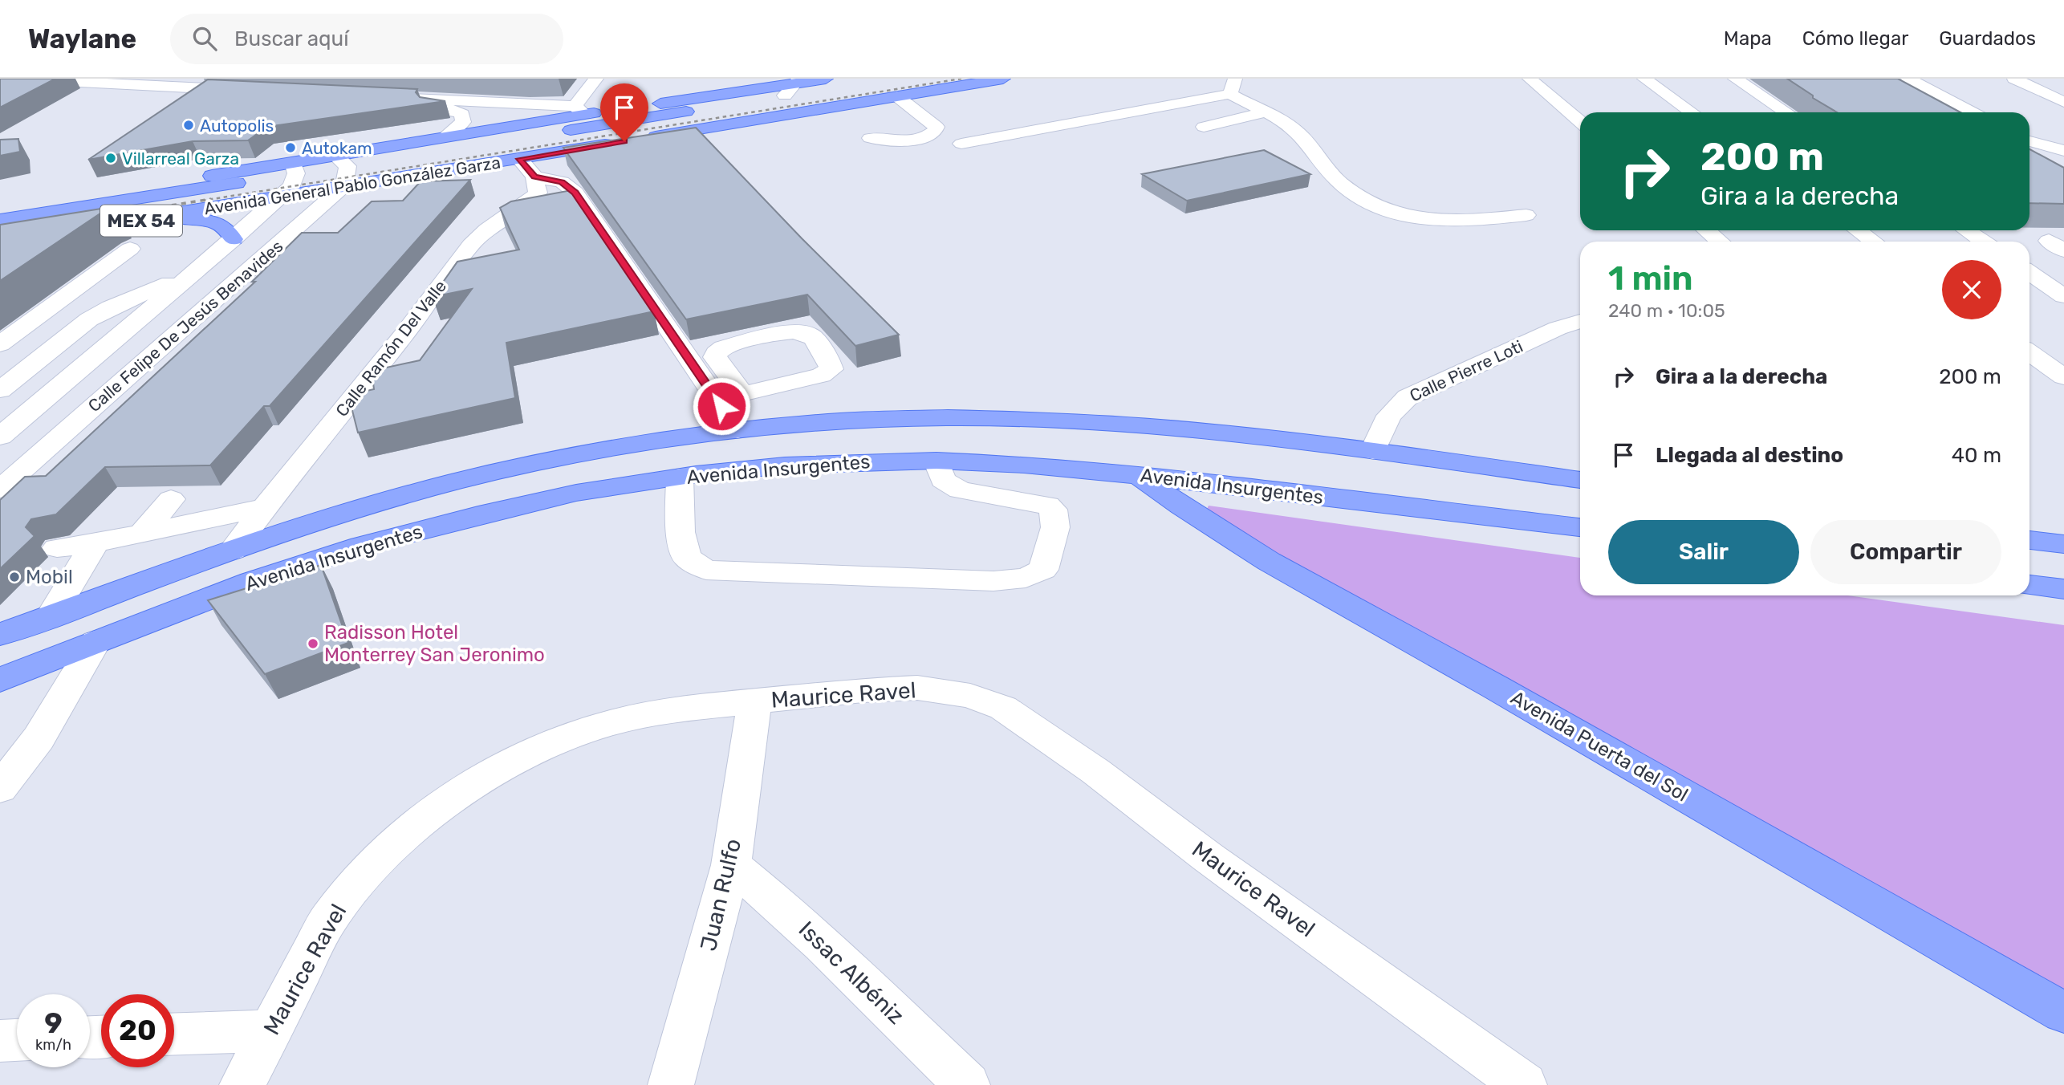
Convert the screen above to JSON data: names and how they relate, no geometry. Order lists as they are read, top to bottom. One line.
{"streets":{"main road":["Avenida General Pablo González Garza","MEX 54","Avenida Insurgentes","Avenida Puerta del Sol"],"street":["Calle Felipe De Jesús Benavides","Calle Ramón Del Valle","Calle Pierre Loti","Maurice Ravel","Juan Rulfo","Issac Albéniz"]},"crossings":[["Avenida General Pablo González Garza","Calle Felipe De Jesús Benavides"],["Avenida General Pablo González Garza","Calle Ramón Del Valle"],["Calle Ramón Del Valle","Avenida Insurgentes"],["Calle Pierre Loti","Avenida Insurgentes"],["Avenida Insurgentes","Avenida Puerta del Sol"],["Maurice Ravel","Juan Rulfo"],["Juan Rulfo","Issac Albéniz"]],"places":["Autopolis","Autokam","Villarreal Garza","Mobil","Radisson Hotel Monterrey San Jeronimo"],"page":{"header":"Waylane","search":"Buscar aquí","nav":["Mapa","Cómo llegar","Guardados"],"turn":["200 m","Gira a la derecha"],"heading":["1 min","240 m · 10:05"],"list":[{"name":"Gira a la derecha","value":"200 m"},{"name":"Llegada al destino","value":"40 m"}],"buttons":["Salir","Compartir"],"speed":"9 km/h","limit":"20"}}
